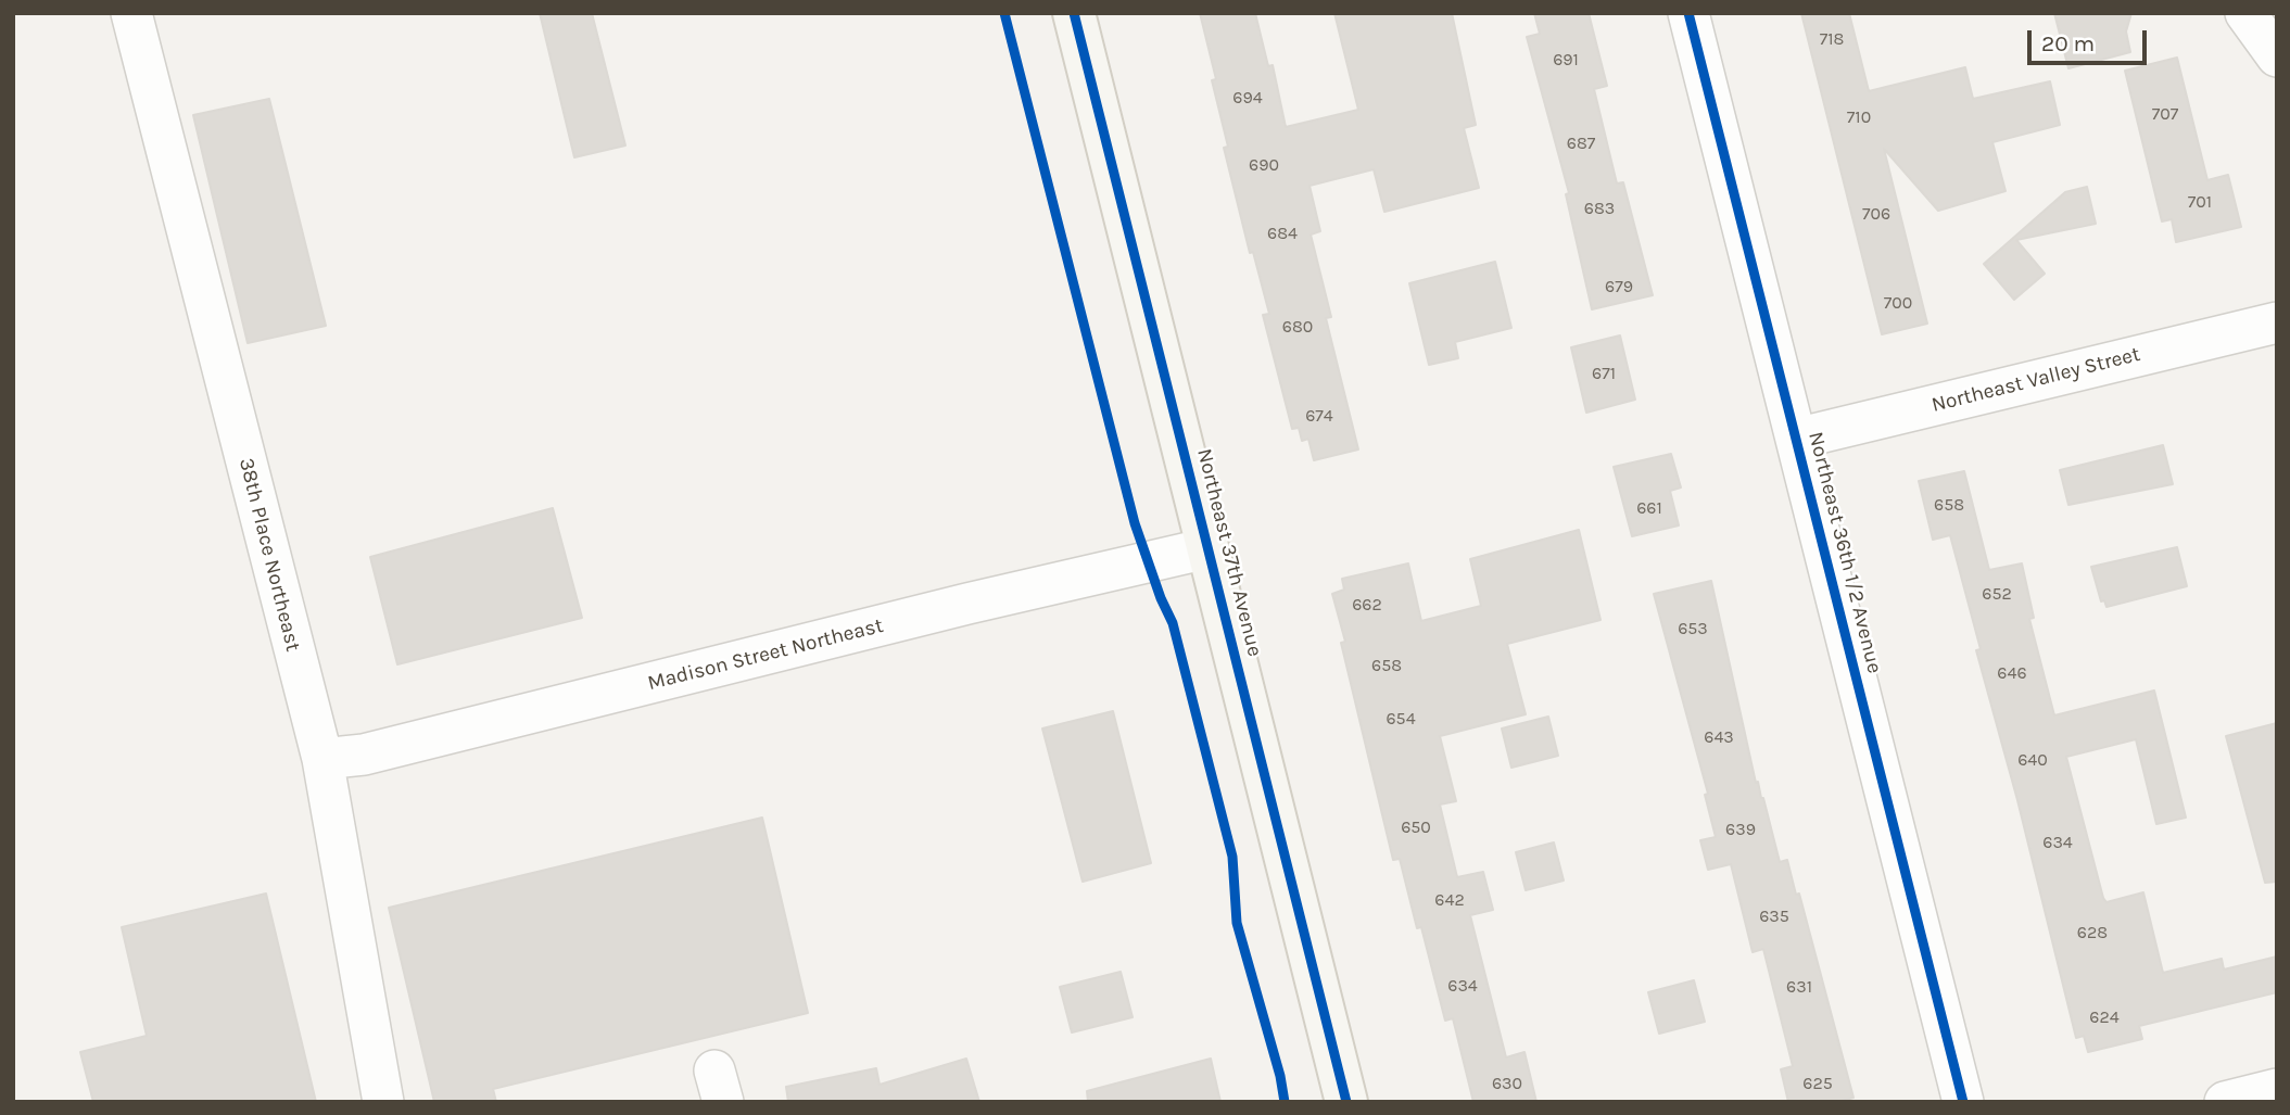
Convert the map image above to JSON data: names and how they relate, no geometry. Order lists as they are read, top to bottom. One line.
{"streets":{"street":["Northeast Valley Street","Northeast 37th Avenue","Northeast 36th 1/2 Avenue","38th Place Northeast","Madison Street Northeast"]},"crossings":[["Northeast Valley Street","Northeast 36th 1/2 Avenue"],["Northeast 37th Avenue","Madison Street Northeast"],["38th Place Northeast","Madison Street Northeast"]],"house_numbers":["718","691","694","707","710","687","690","701","683","706","684","679","700","680","671","674","658","661","652","662","653","658","646","654","643","640","650","639","634","642","635","628","634","631","624","630","625"],"scale_bar":"20 m"}
